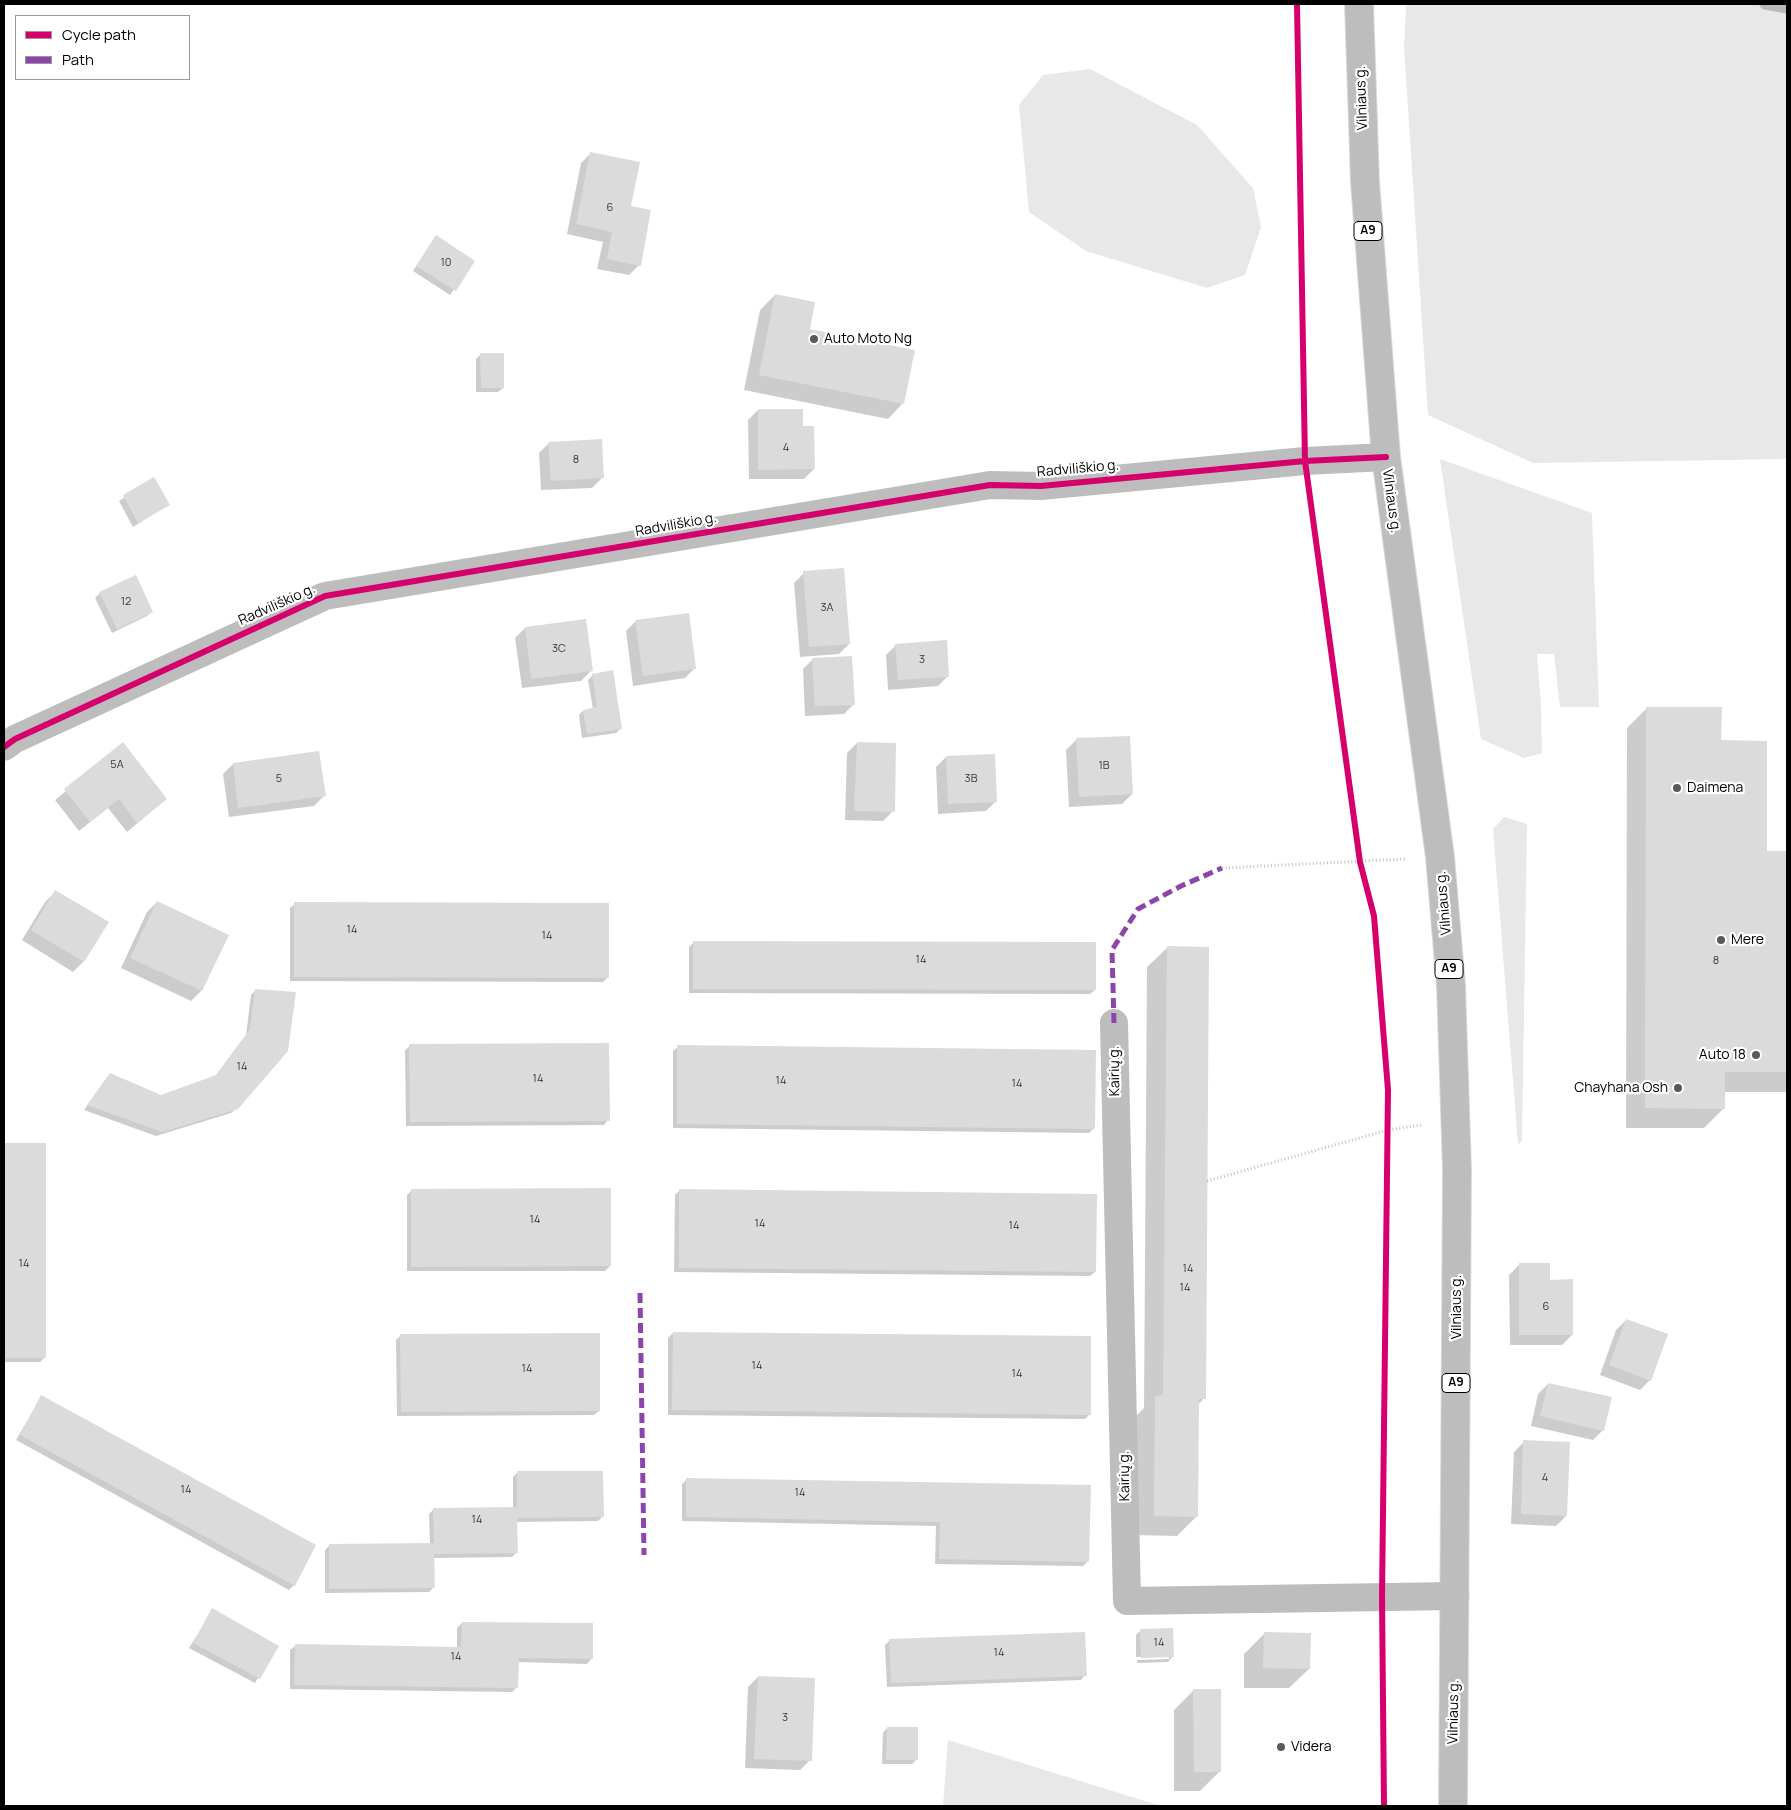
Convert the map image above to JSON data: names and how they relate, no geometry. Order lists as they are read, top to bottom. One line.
{"streets":{"main road":["Vilniaus g.","A9","Radviliškio g.","Kairių g."]},"crossings":[["Vilniaus g.","Radviliškio g."],["Vilniaus g.","Kairių g."]],"places":["Auto Moto Ng","Daimena","Mere","Auto 18","Chayhana Osh","Videra"],"house_numbers":["6","10","4","8","12","3A","3C","3","5A","1B","5","3B","14","14","14","8","14","14","14","14","14","14","14","14","14","14","6","14","14","14","4","14","14","14","14","14","14","3"],"legend":["Cycle path","Path"]}
